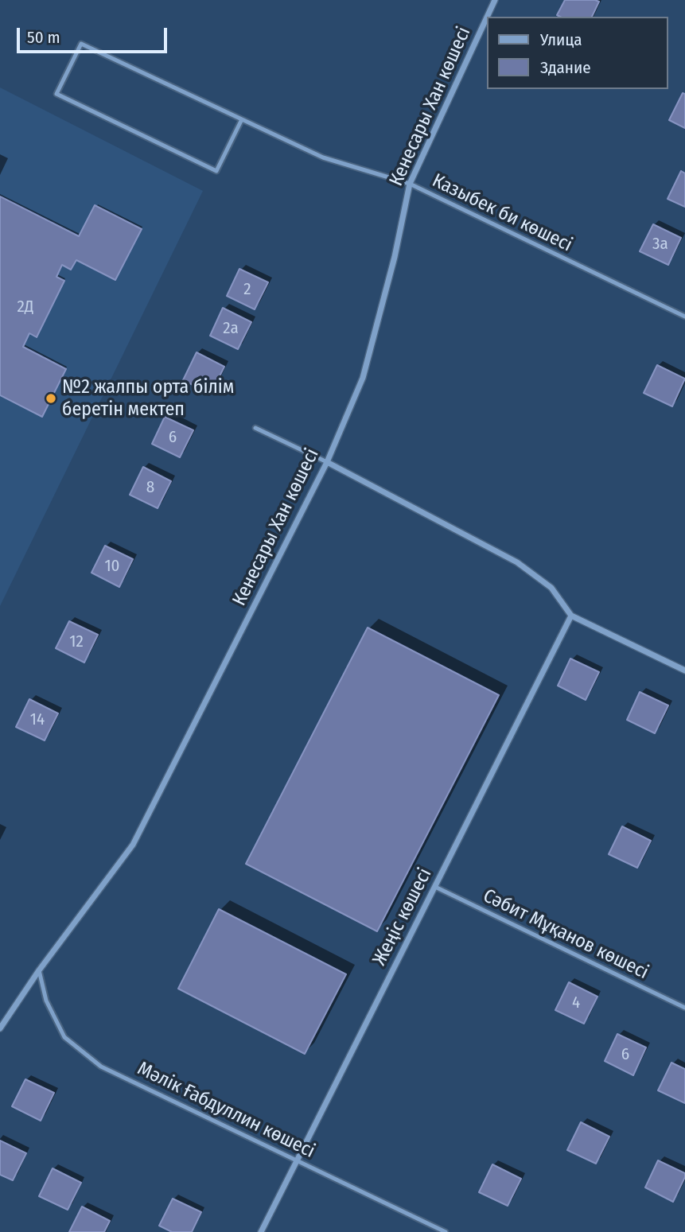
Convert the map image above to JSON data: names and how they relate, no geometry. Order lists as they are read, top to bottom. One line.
{"streets":{"street":["Кенесары Хан көшесі","Жеңіс көшесі"],"lane":["Казыбек би көшесі","Сәбит Мұқанов көшесі","Мәлік Ғабдуллин көшесі"]},"crossings":[["Кенесары Хан көшесі","Казыбек би көшесі"],["Кенесары Хан көшесі","Мәлік Ғабдуллин көшесі"],["Жеңіс көшесі","Сәбит Мұқанов көшесі"],["Жеңіс көшесі","Мәлік Ғабдуллин көшесі"]],"places":["№2 жалпы орта білім беретін мектеп"],"house_numbers":["3а","2","2Д","2а","6","8","10","12","14","4","6"],"legend":["Улица","Здание"],"scale_bar":"50 m"}
